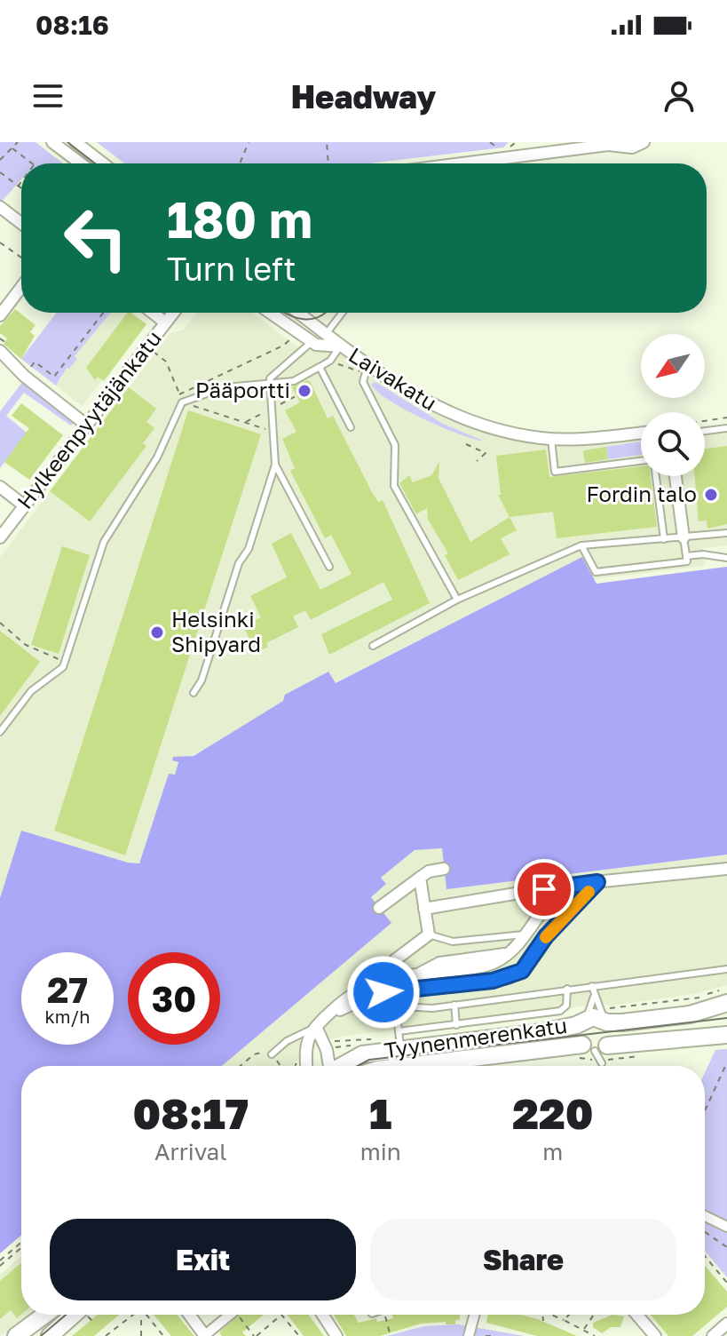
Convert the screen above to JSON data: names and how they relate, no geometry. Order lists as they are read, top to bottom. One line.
{"streets":{"main road":["Tyynenmerenkatu"],"street":["Laivakatu","Hylkeenpyytäjänkatu"]},"places":["Pääportti","Fordin talo","Helsinki Shipyard"],"north":"bottom left","page":{"status":"08:16","header":"Headway","turn":["180 m","Turn left"],"speed":"27 km/h","limit":"30","eta":["08:17","Arrival","1","min","220","m"],"buttons":["Exit","Share"]}}
